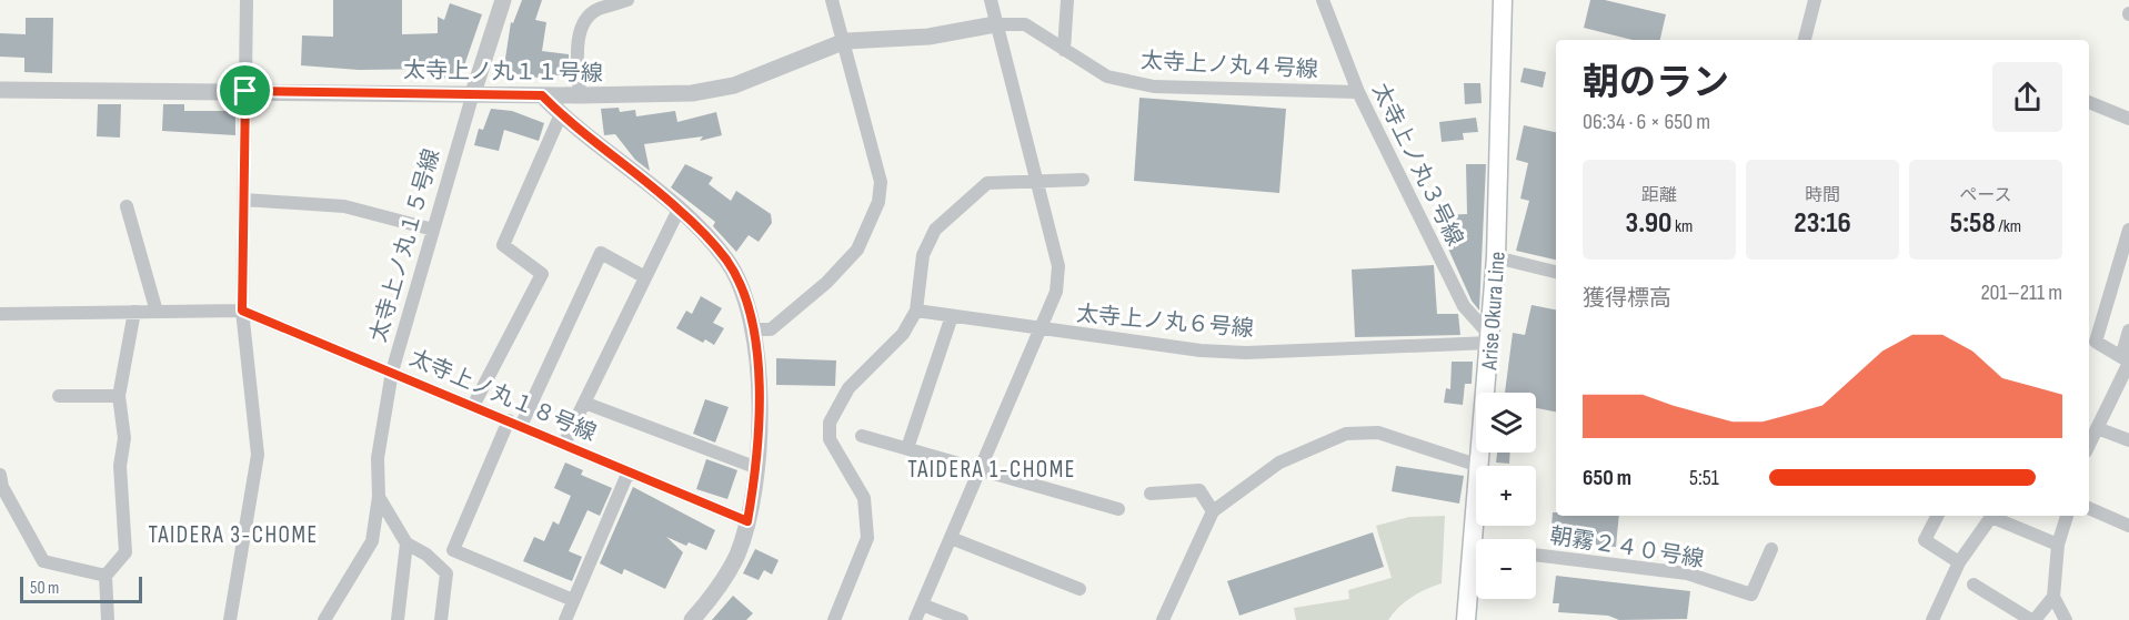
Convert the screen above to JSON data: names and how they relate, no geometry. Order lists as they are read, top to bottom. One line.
{"streets":{"main road":["Arise Okura Line"],"street":["太寺上ノ丸４号線","太寺上ノ丸１１号線","太寺上ノ丸３号線","太寺上ノ丸１５号線","太寺上ノ丸６号線","太寺上ノ丸１８号線","朝霧２４０号線"]},"crossings":[["太寺上ノ丸４号線","太寺上ノ丸１１号線"],["太寺上ノ丸４号線","太寺上ノ丸３号線"],["太寺上ノ丸１１号線","太寺上ノ丸１５号線"],["太寺上ノ丸３号線","Arise Okura Line"],["太寺上ノ丸３号線","太寺上ノ丸６号線"],["太寺上ノ丸１５号線","太寺上ノ丸１８号線"],["Arise Okura Line","太寺上ノ丸６号線"]],"districts":["TAIDERA 1-CHOME","TAIDERA 3-CHOME"],"scale_bar":"50 m","page":{"heading":["朝のラン","06:34 · 6 × 650 m"],"stats":[["距離","3.90 km"],["時間","23:16"],["ペース","5:58 /km"]],"chart":["獲得標高","201–211 m"],"map_buttons":["+","−"],"list":[{"name":"650 m","note":"5:51"}],"scale":"50 m"}}
